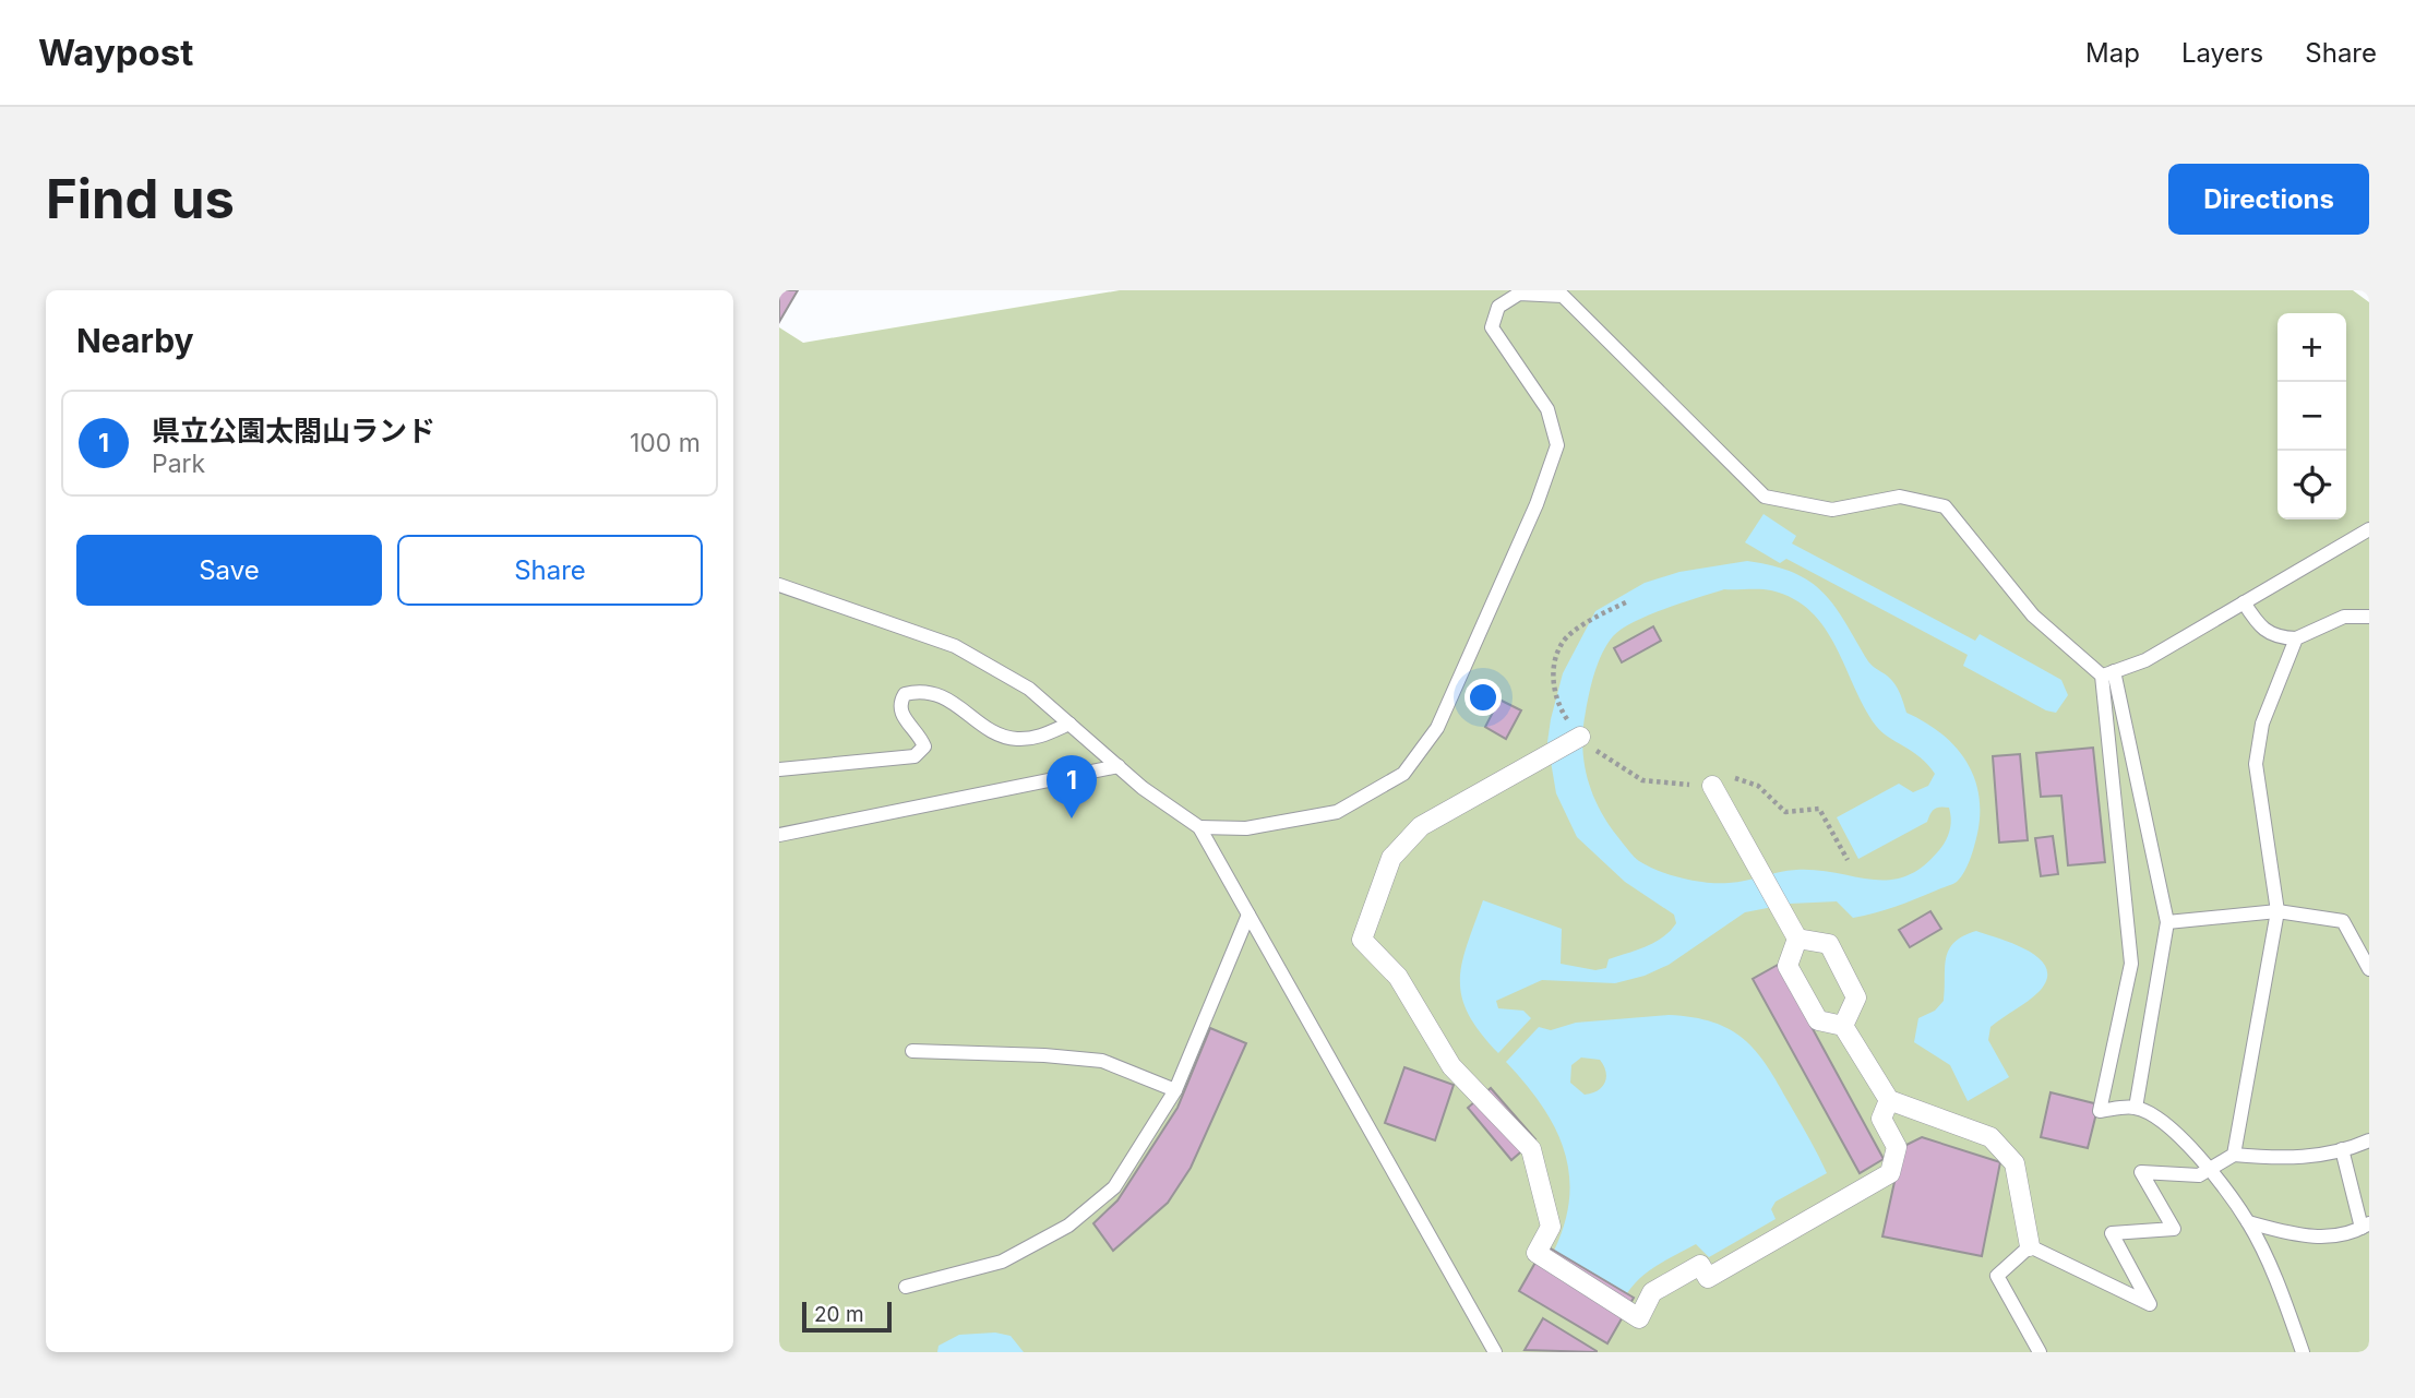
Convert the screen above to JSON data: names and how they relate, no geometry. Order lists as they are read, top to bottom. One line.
{"scale_bar":"20 m","page":{"header":"Waypost","nav":["Map","Layers","Share"],"buttons":["Directions",["Save","Share"]],"title":"Find us","heading":"Nearby","map_buttons":["+","−"],"list":[{"mark":"1","name":"県立公園太閤山ランド","note":"Park","value":"100 m"}],"pins":"1","scale":"20 m"}}
